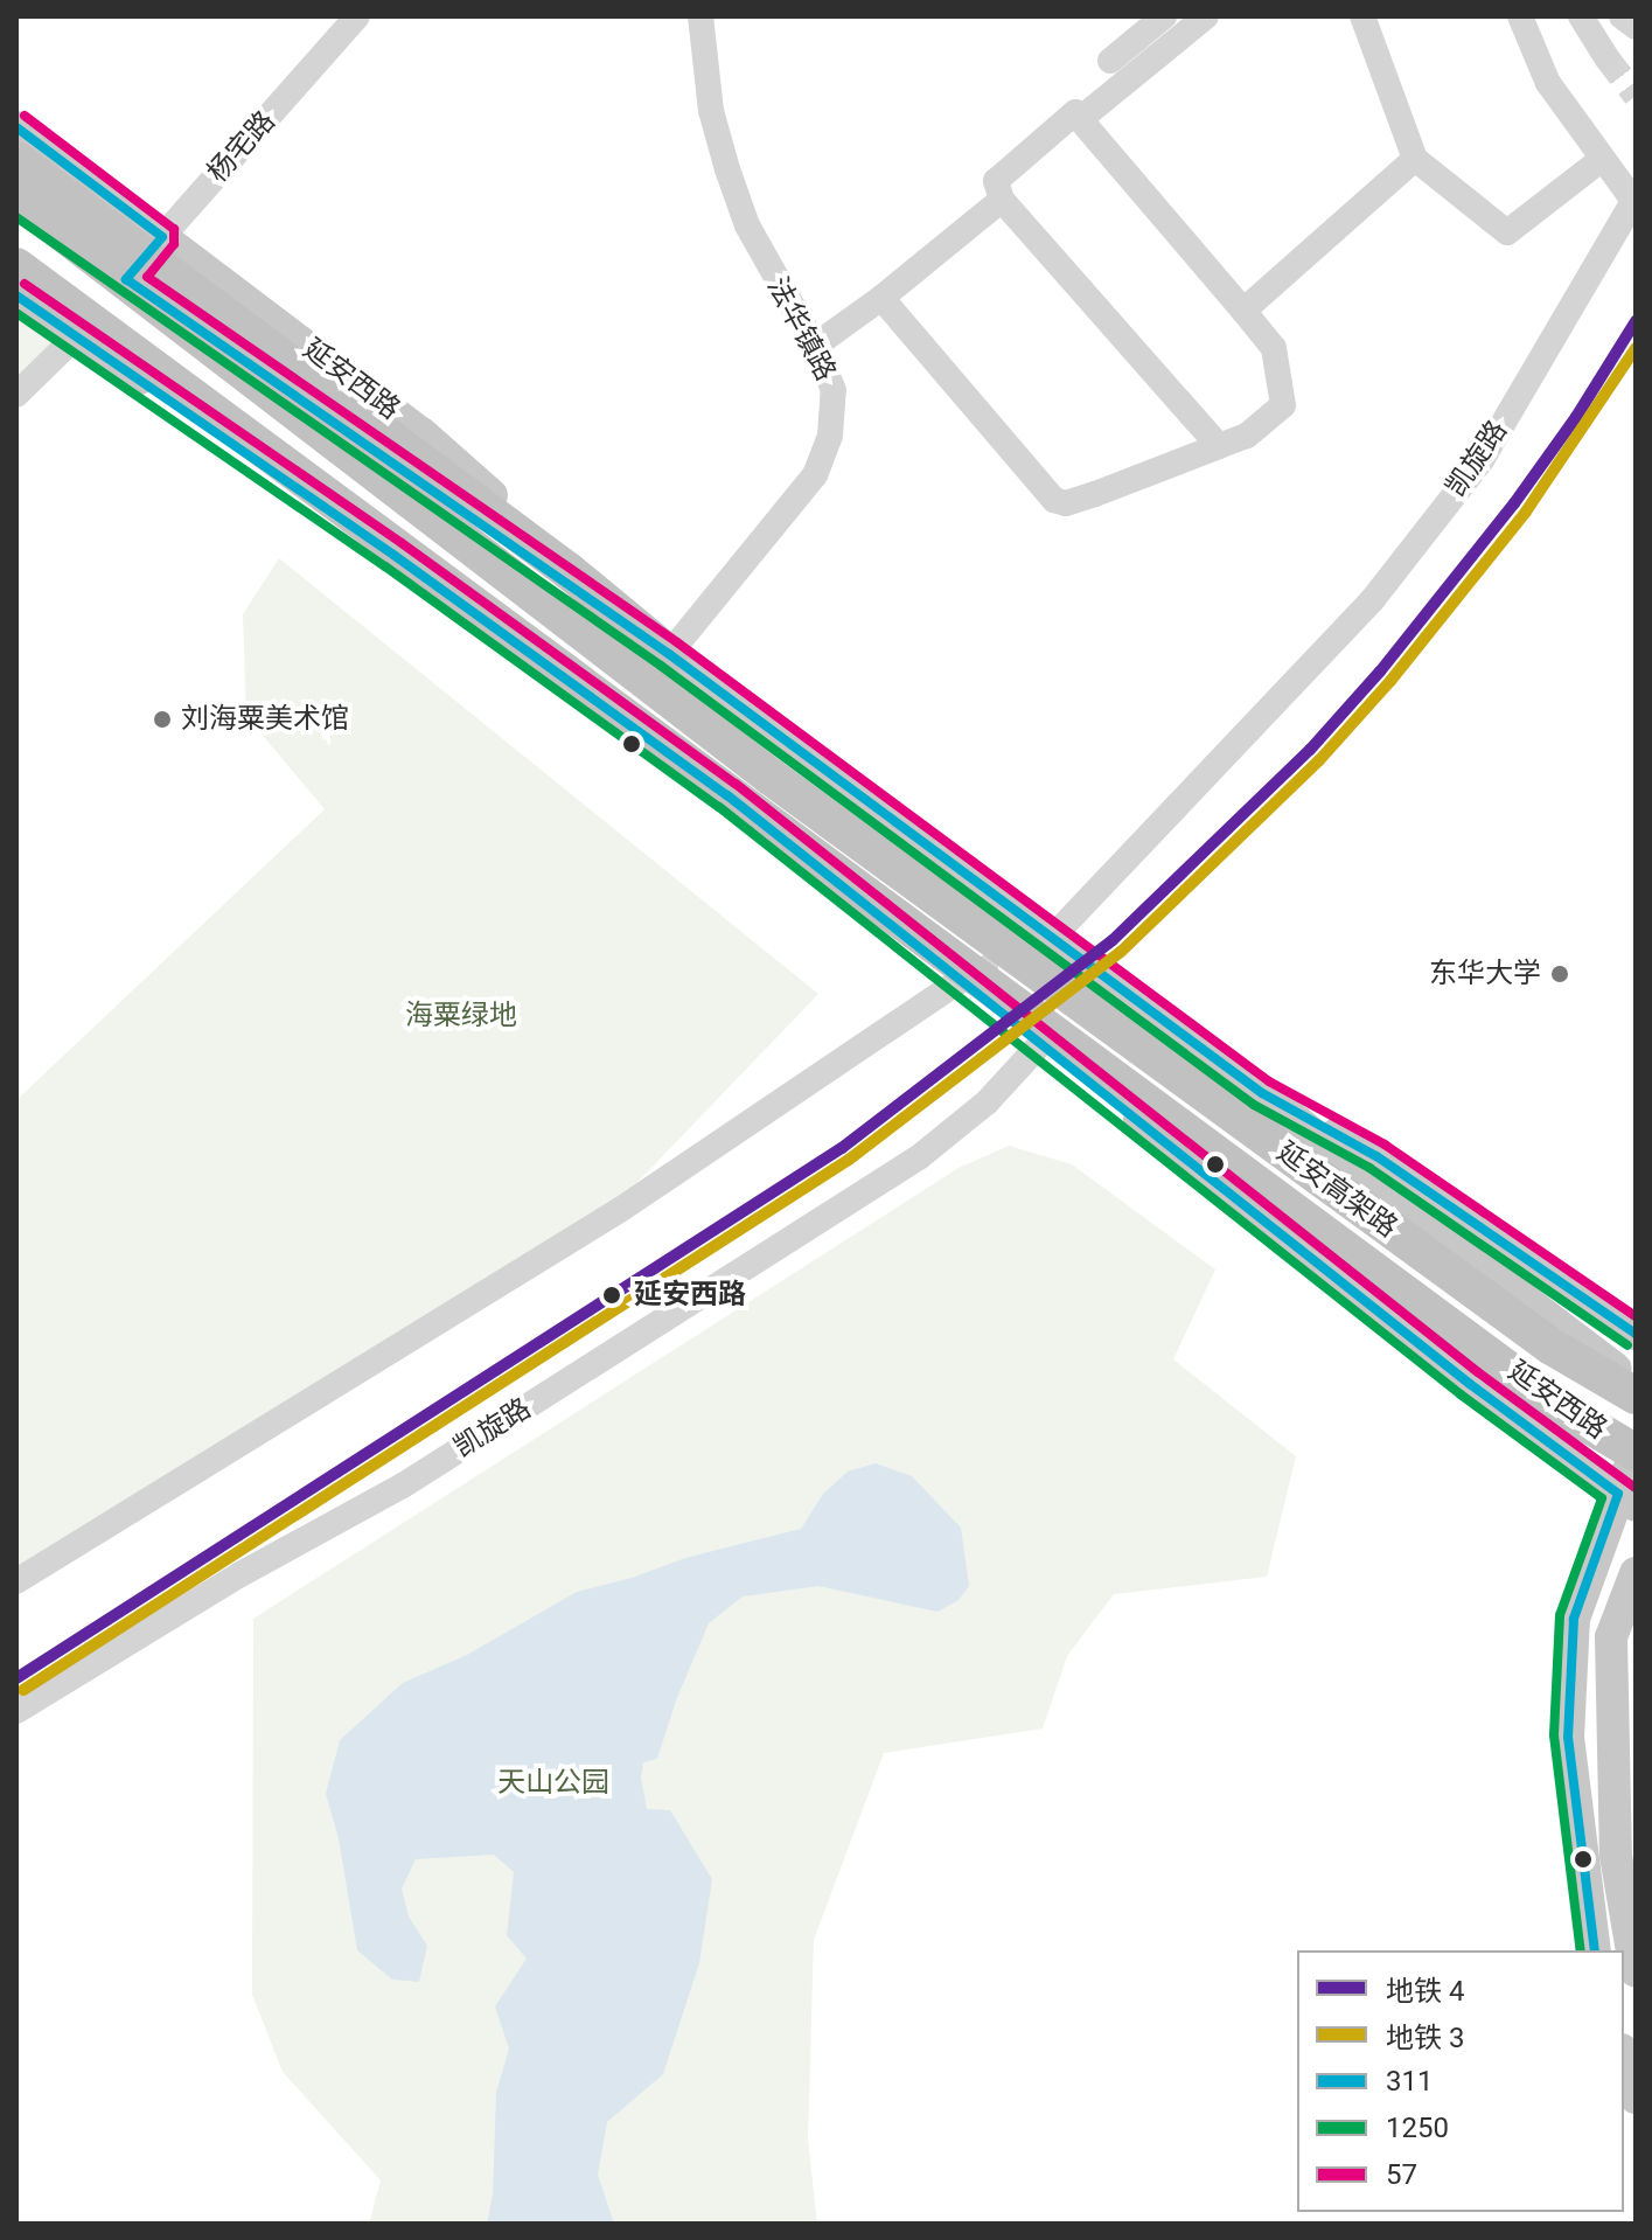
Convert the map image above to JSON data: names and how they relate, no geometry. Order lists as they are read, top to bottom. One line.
{"streets":{"highway":["延安高架路"],"main road":["延安西路"],"street":["杨宅路","法华镇路","凯旋路"]},"crossings":[["杨宅路","延安西路"],["法华镇路","延安西路"],["延安西路","凯旋路"],["延安西路","延安高架路"]],"parks":["海粟绿地","天山公园"],"places":["刘海粟美术馆","东华大学","延安西路"],"lines":["transit line 57","transit line 311","transit line 1250","metro line 4","metro line 3"],"legend":["地铁 4","地铁 3","311","1250","57"]}
